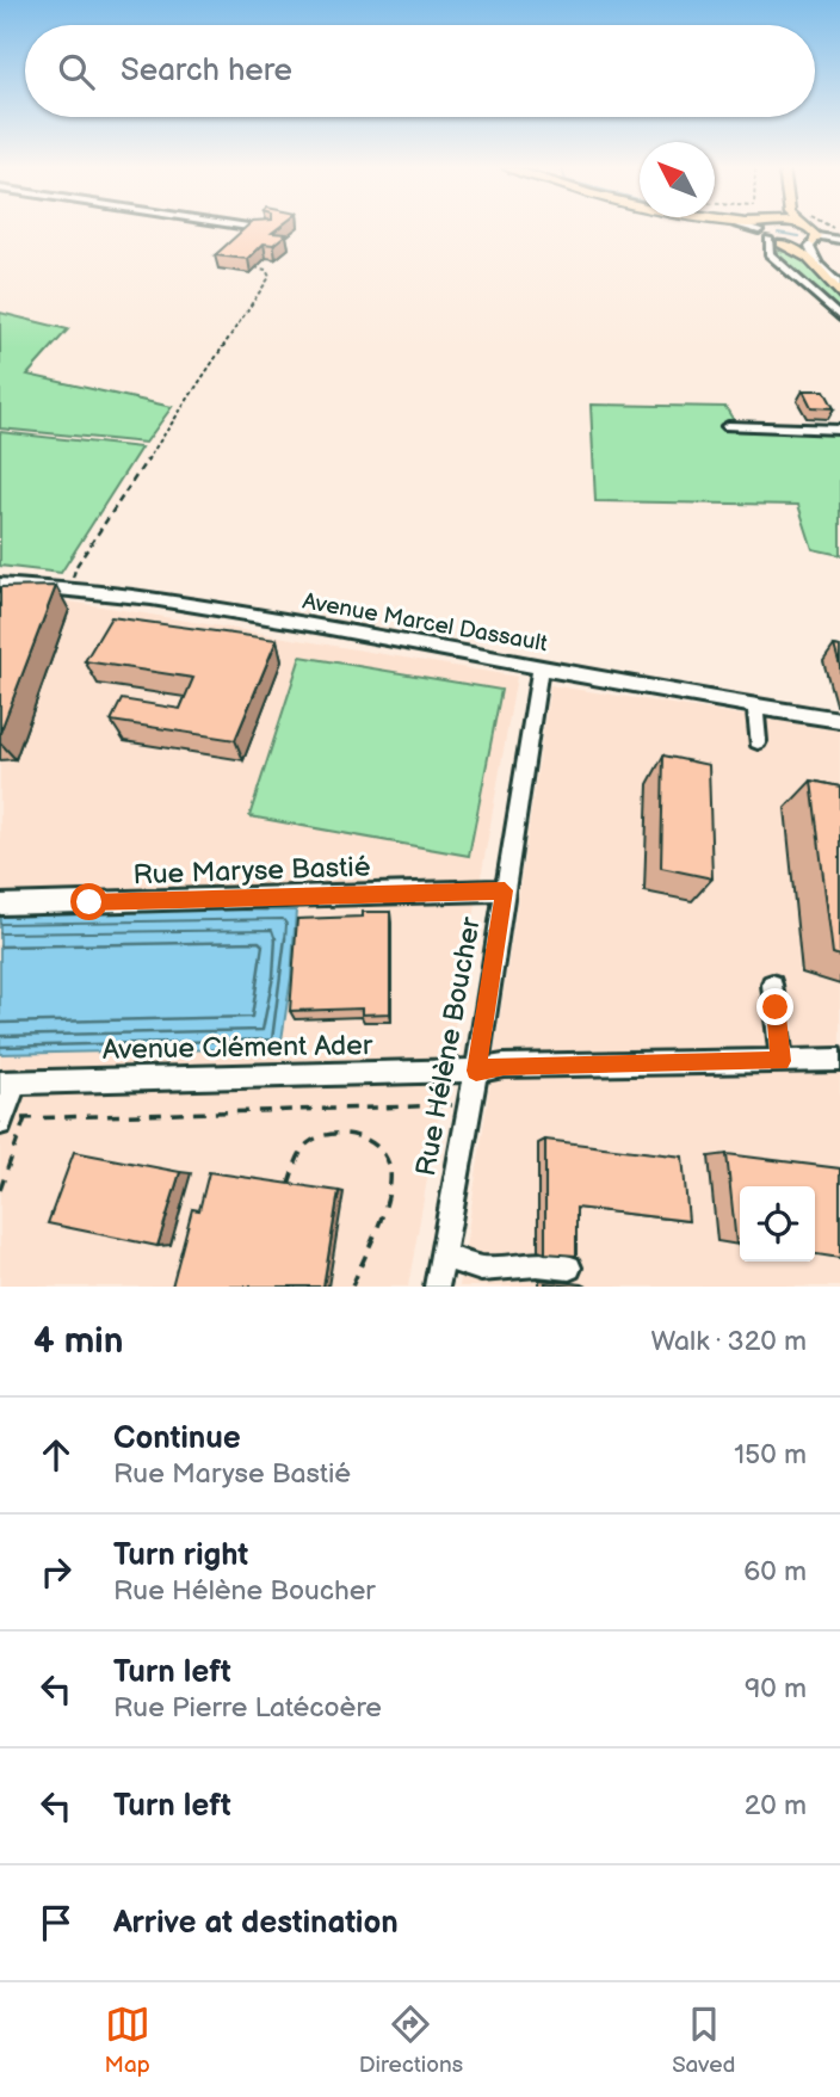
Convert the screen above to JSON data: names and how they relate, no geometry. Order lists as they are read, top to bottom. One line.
{"streets":{"street":["Avenue Marcel Dassault","Rue Maryse Bastié","Rue Hélène Boucher","Avenue Clément Ader"]},"crossings":[["Avenue Marcel Dassault","Rue Hélène Boucher"],["Rue Maryse Bastié","Rue Hélène Boucher"],["Rue Hélène Boucher","Avenue Clément Ader"]],"north":"top left","page":{"search":"Search here","heading":["4 min","Walk · 320 m"],"list":[["Continue","Rue Maryse Bastié","150 m"],["Turn right","Rue Hélène Boucher","60 m"],["Turn left","Rue Pierre Latécoère","90 m"],["Turn left","20 m"],"Arrive at destination"],"nav":["Map","Directions","Saved"]}}
